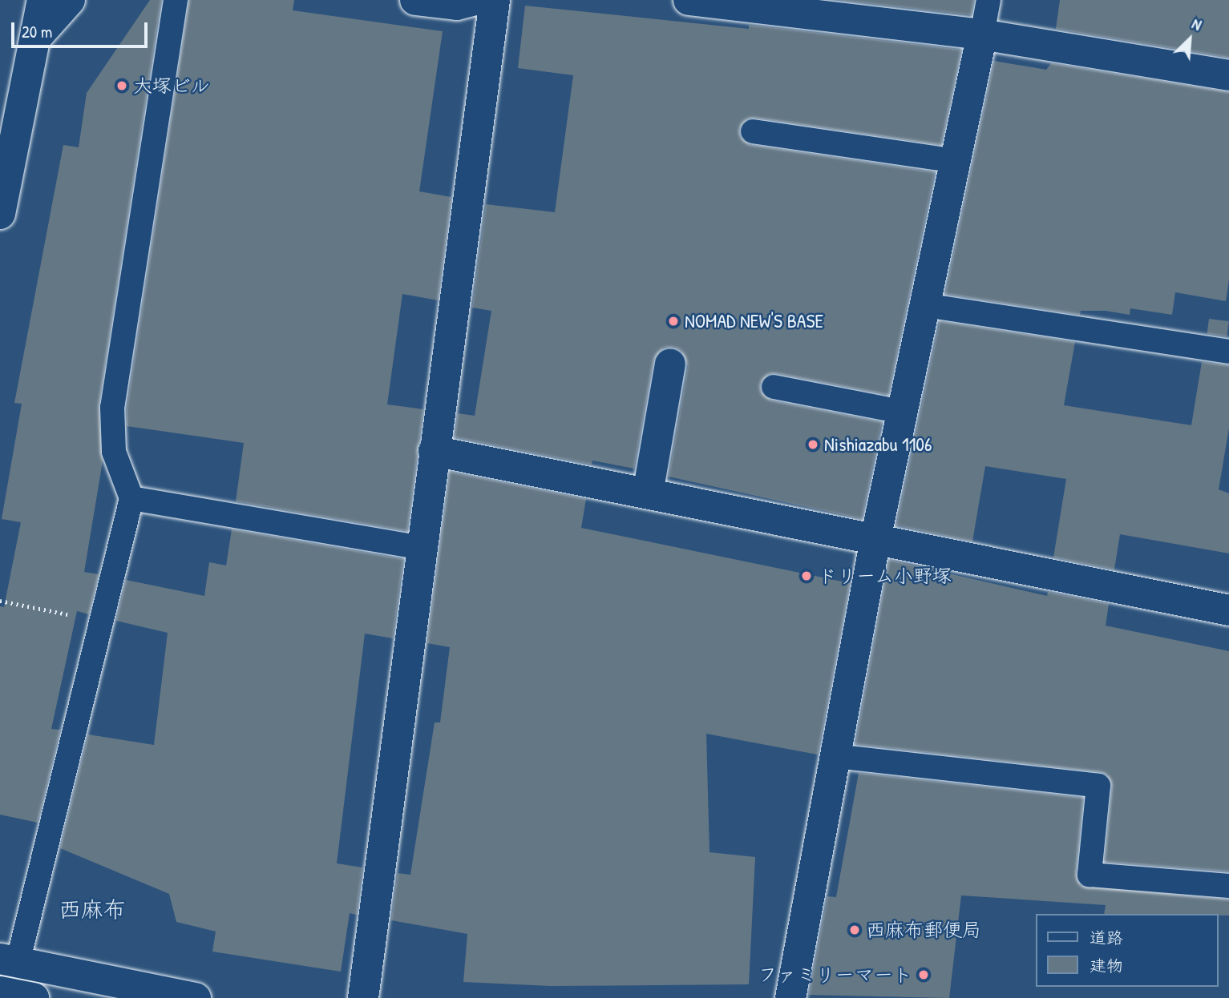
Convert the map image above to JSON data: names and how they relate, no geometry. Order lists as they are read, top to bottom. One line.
{"districts":["西麻布"],"places":["大塚ビル","NOMAD NEW'S BASE","Nishiazabu 1106","ドリーム小野塚","西麻布郵便局","ファミリーマート"],"legend":["道路","建物"],"scale_bar":"20 m","north":"top right"}
